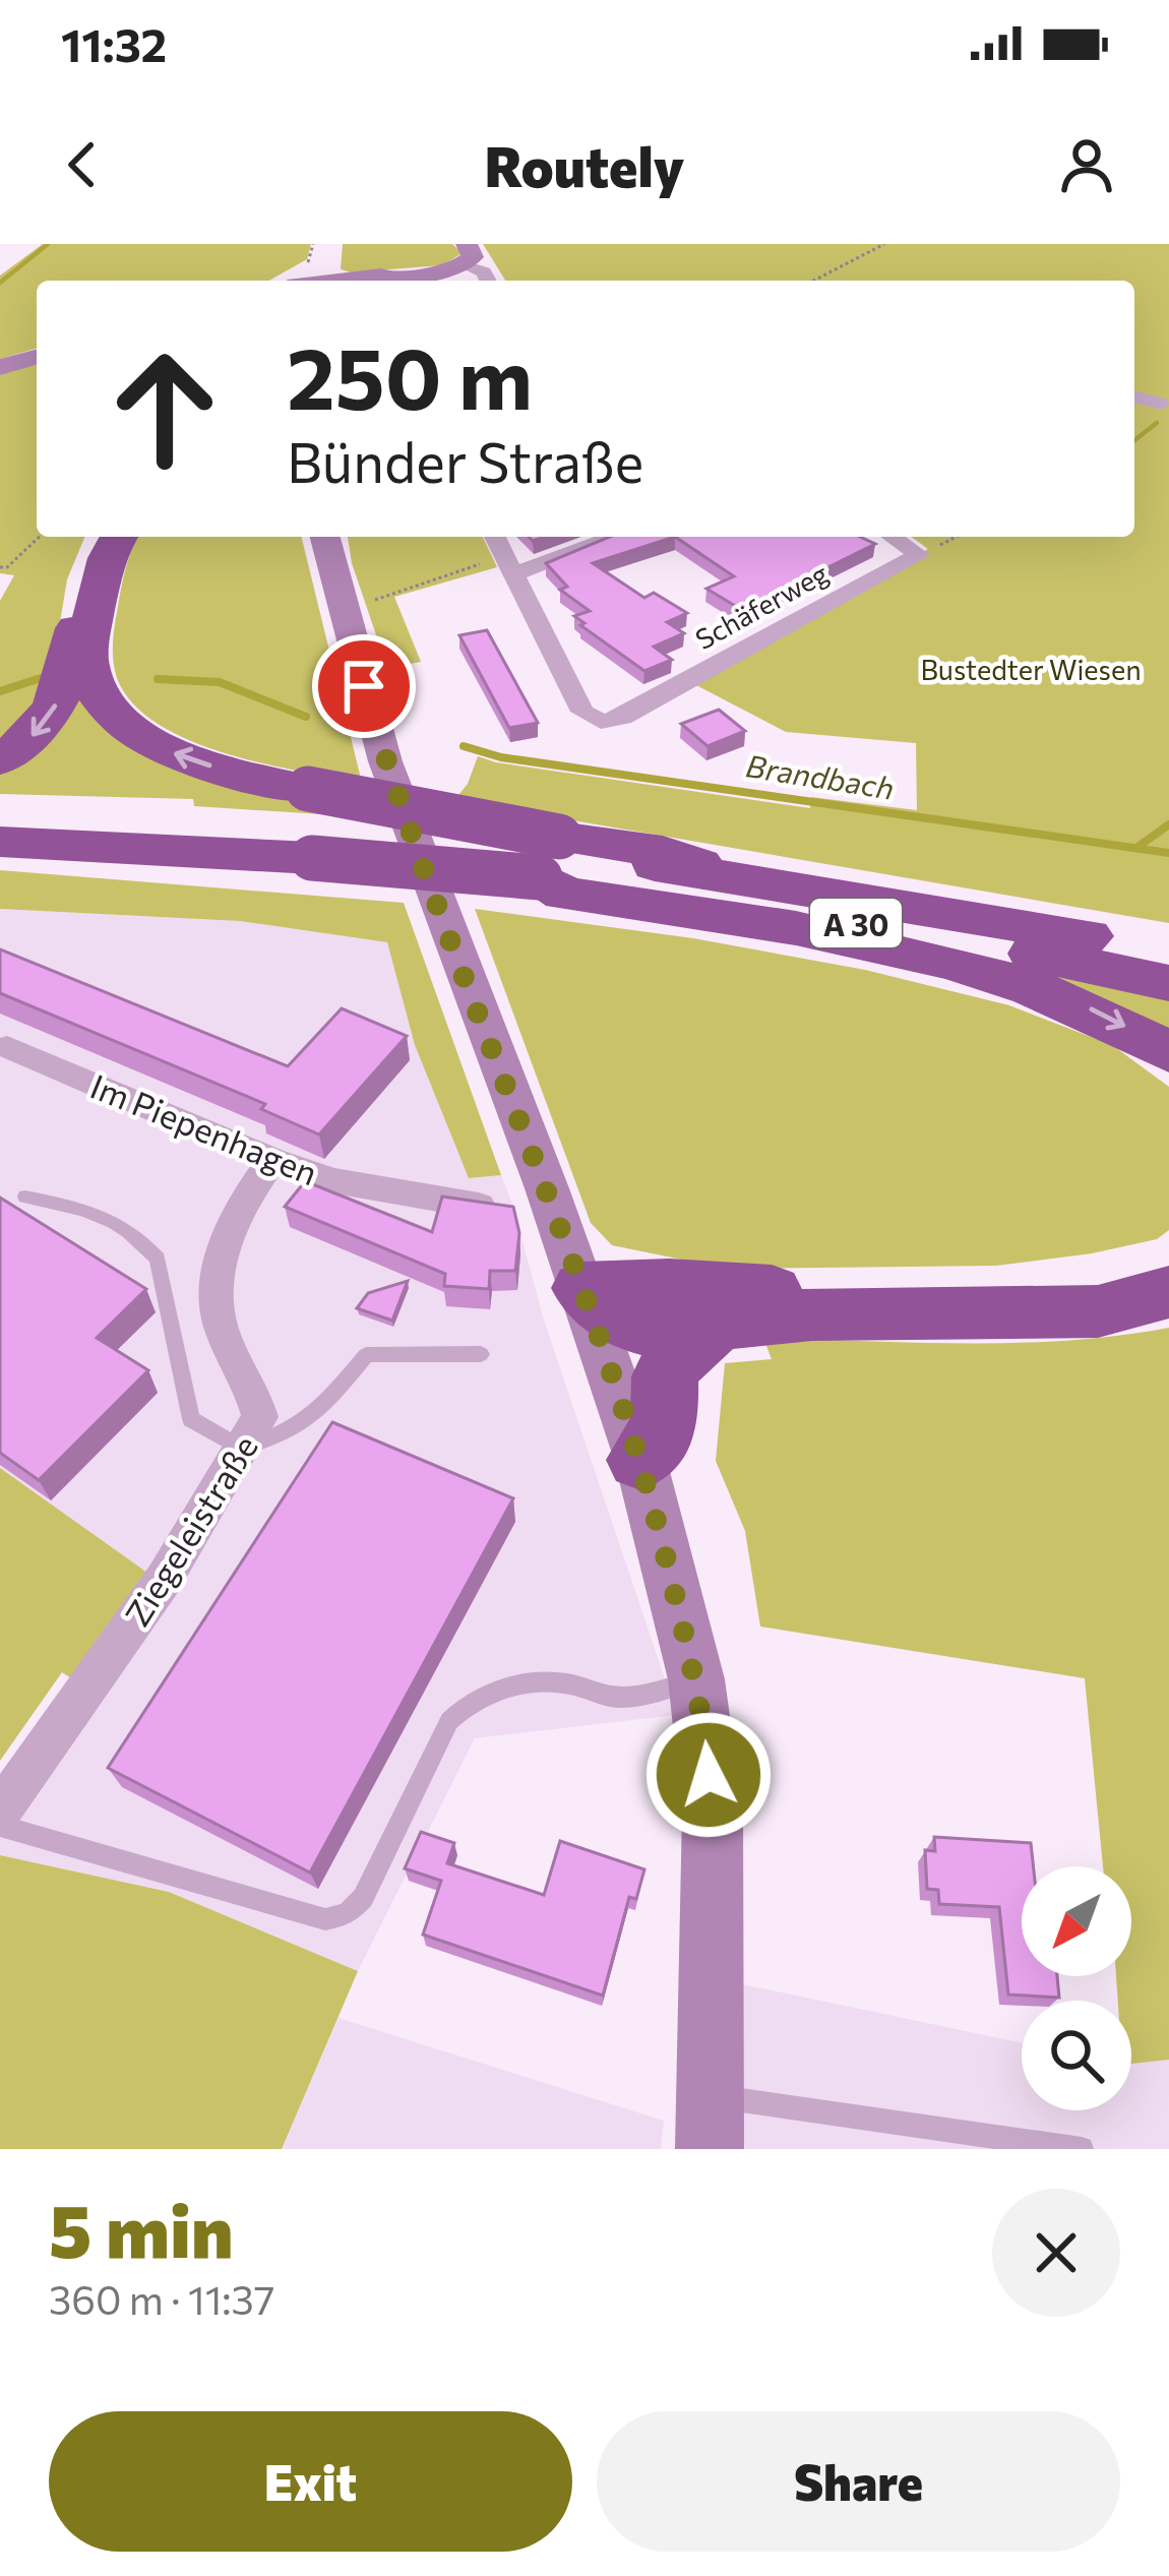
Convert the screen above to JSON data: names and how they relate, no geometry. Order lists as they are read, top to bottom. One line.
{"streets":{"highway":["A 30"],"street":["Schäferweg","Im Piepenhagen","Ziegeleistraße"]},"crossings":[["Im Piepenhagen","Ziegeleistraße"]],"water":["Brandbach"],"parks":["Bustedter Wiesen"],"north":"bottom left","page":{"status":"11:32","header":"Routely","turn":["250 m","Bünder Straße"],"heading":["5 min","360 m · 11:37"],"buttons":["Exit","Share"]}}
